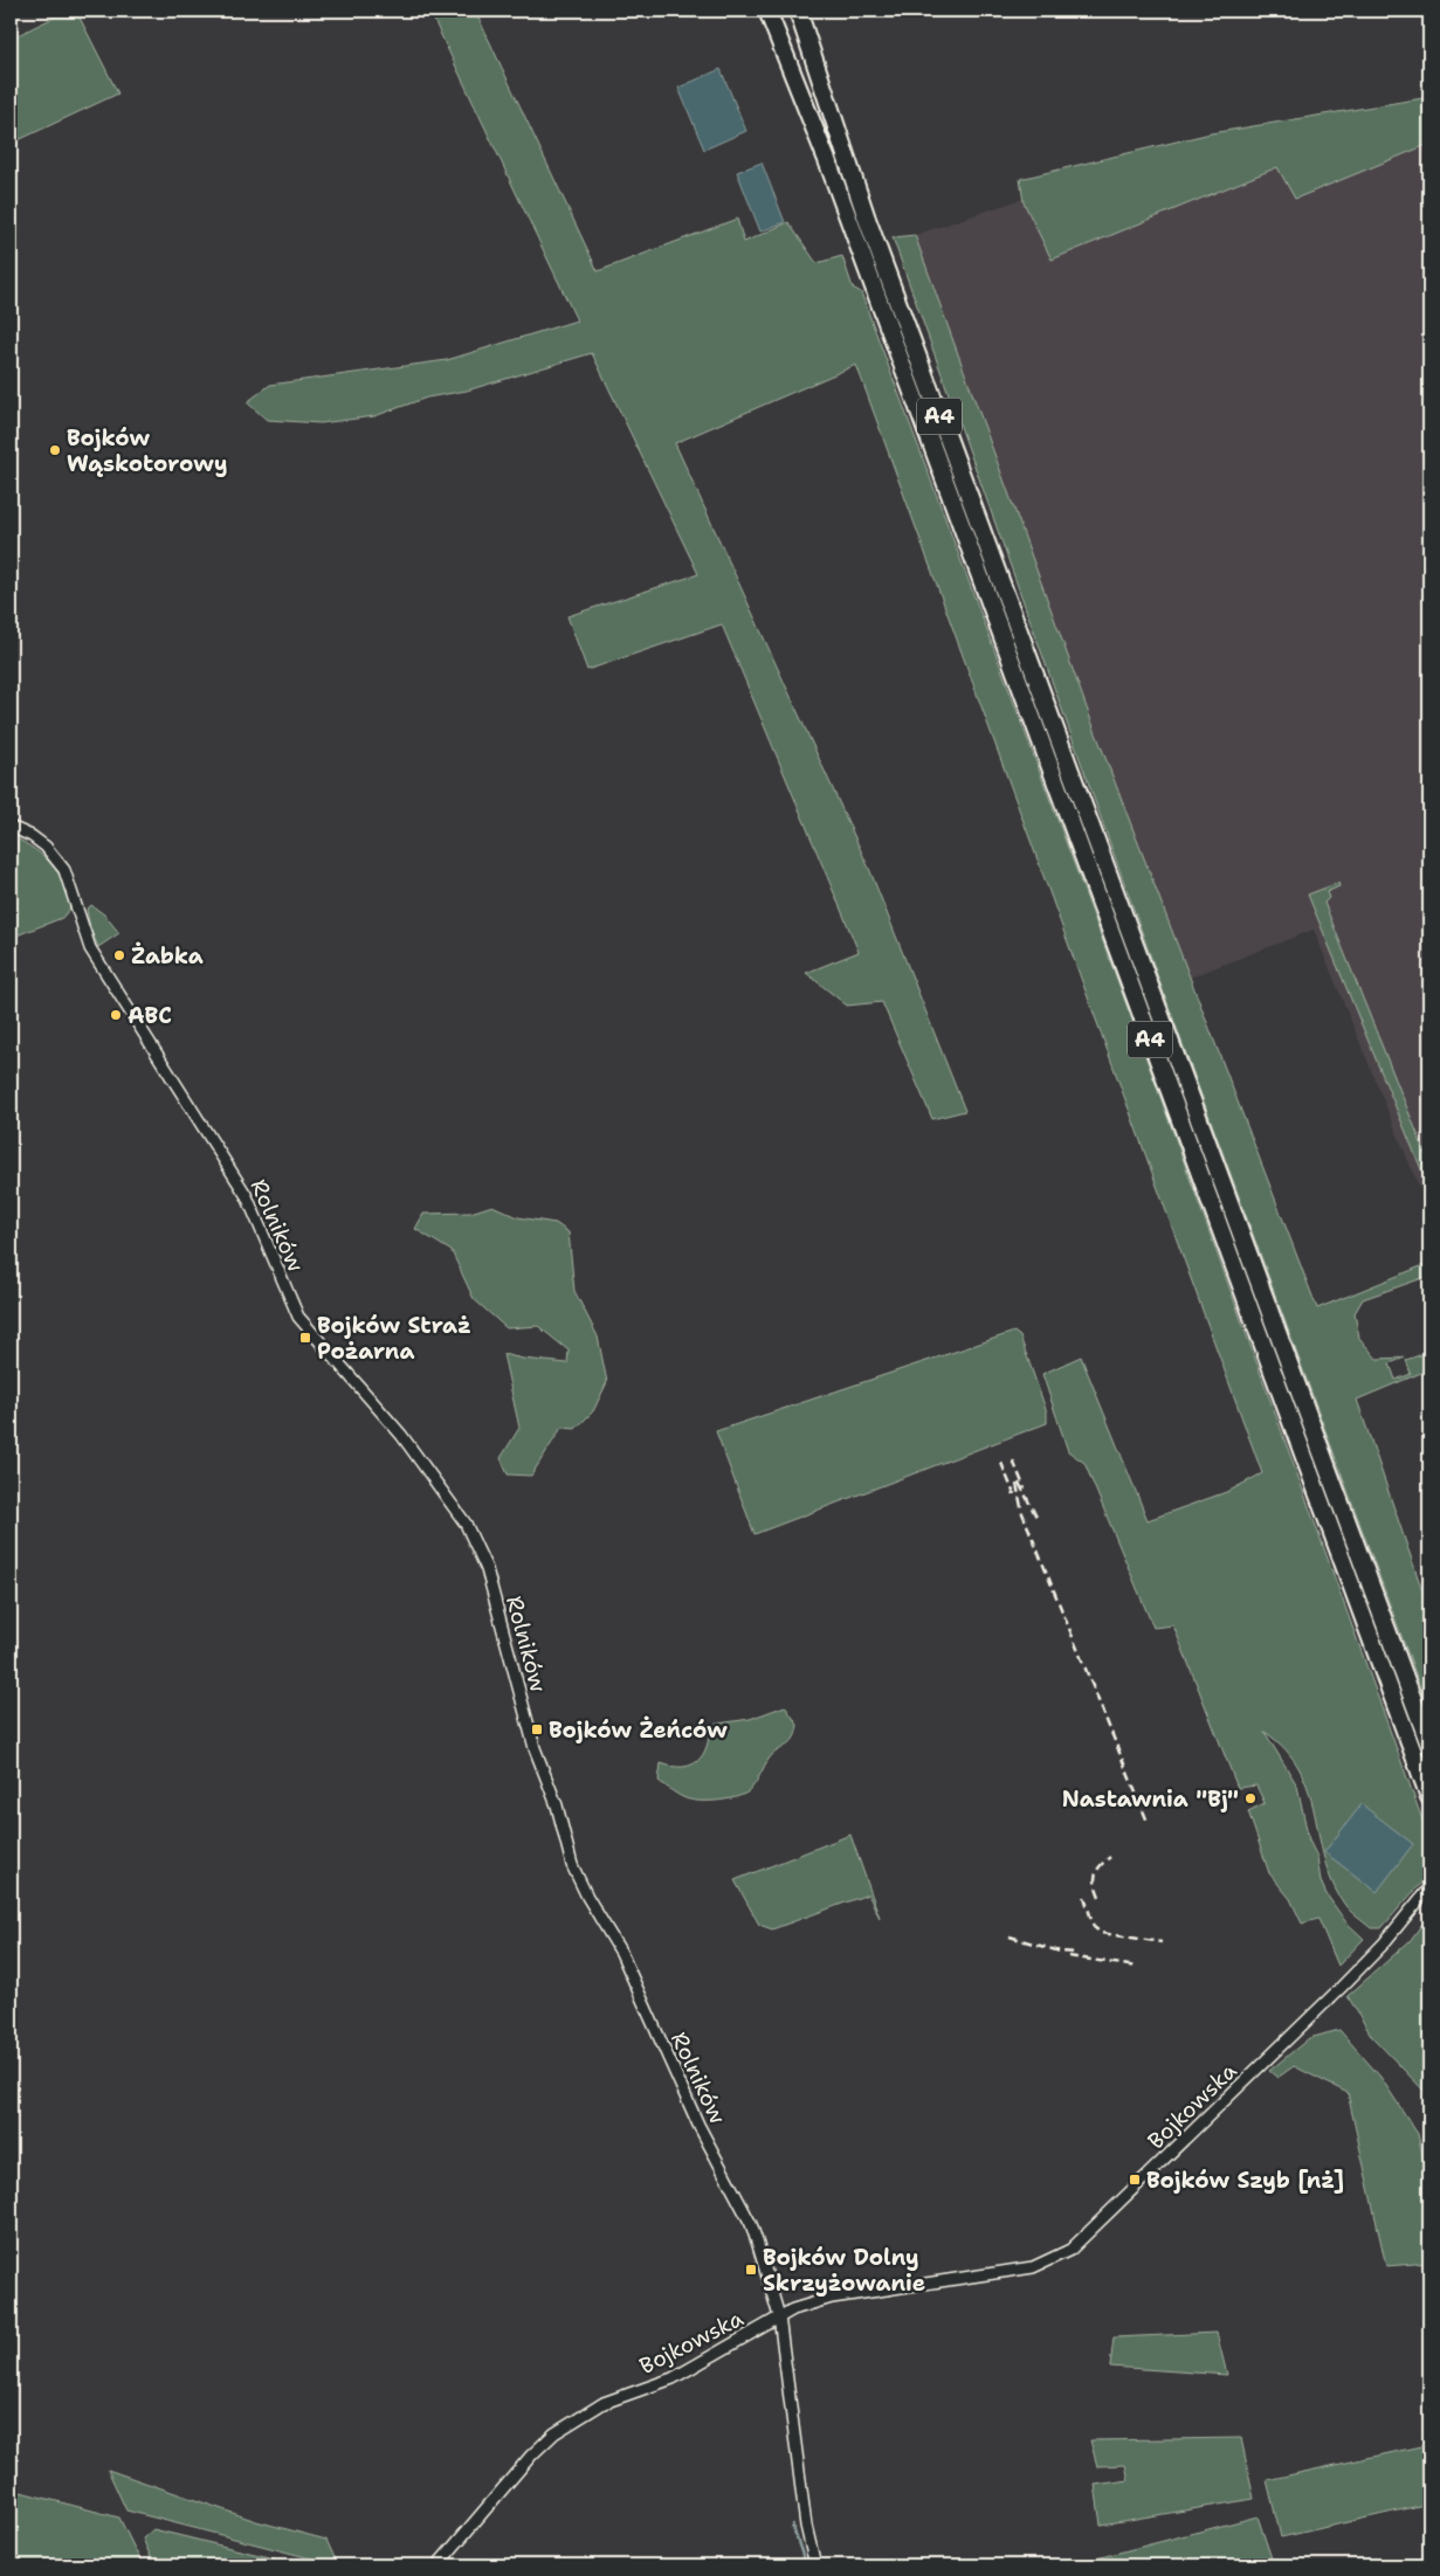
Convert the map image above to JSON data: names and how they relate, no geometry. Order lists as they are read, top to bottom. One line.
{"streets":{"highway":["A4"],"street":["Rolników","Bojkowska"]},"crossings":[["Rolników","Bojkowska"]],"places":{"other":["Bojków Wąskotorowy","Żabka","ABC","Nastawnia \"Bj\""],"transit":["Bojków Straż Pożarna","Bojków Żeńców","Bojków Szyb [nż]","Bojków Dolny Skrzyżowanie"]}}
